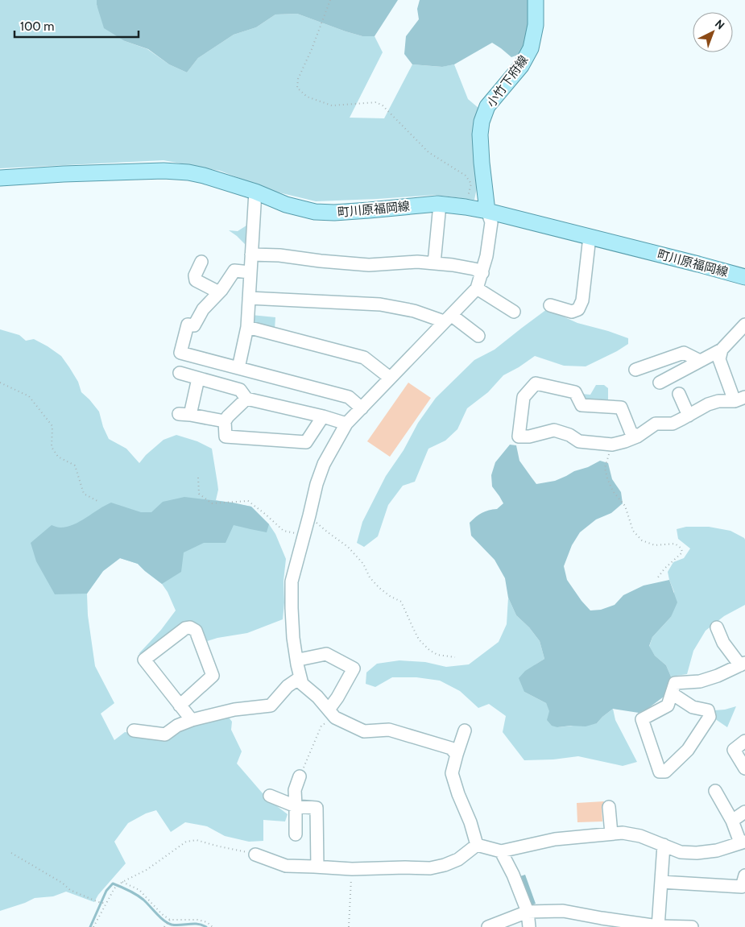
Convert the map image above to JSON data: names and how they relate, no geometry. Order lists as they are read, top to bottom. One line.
{"streets":{"main road":["小竹下府線","町川原福岡線"]},"crossings":[["小竹下府線","町川原福岡線"]],"scale_bar":"100 m","north":"top right"}
